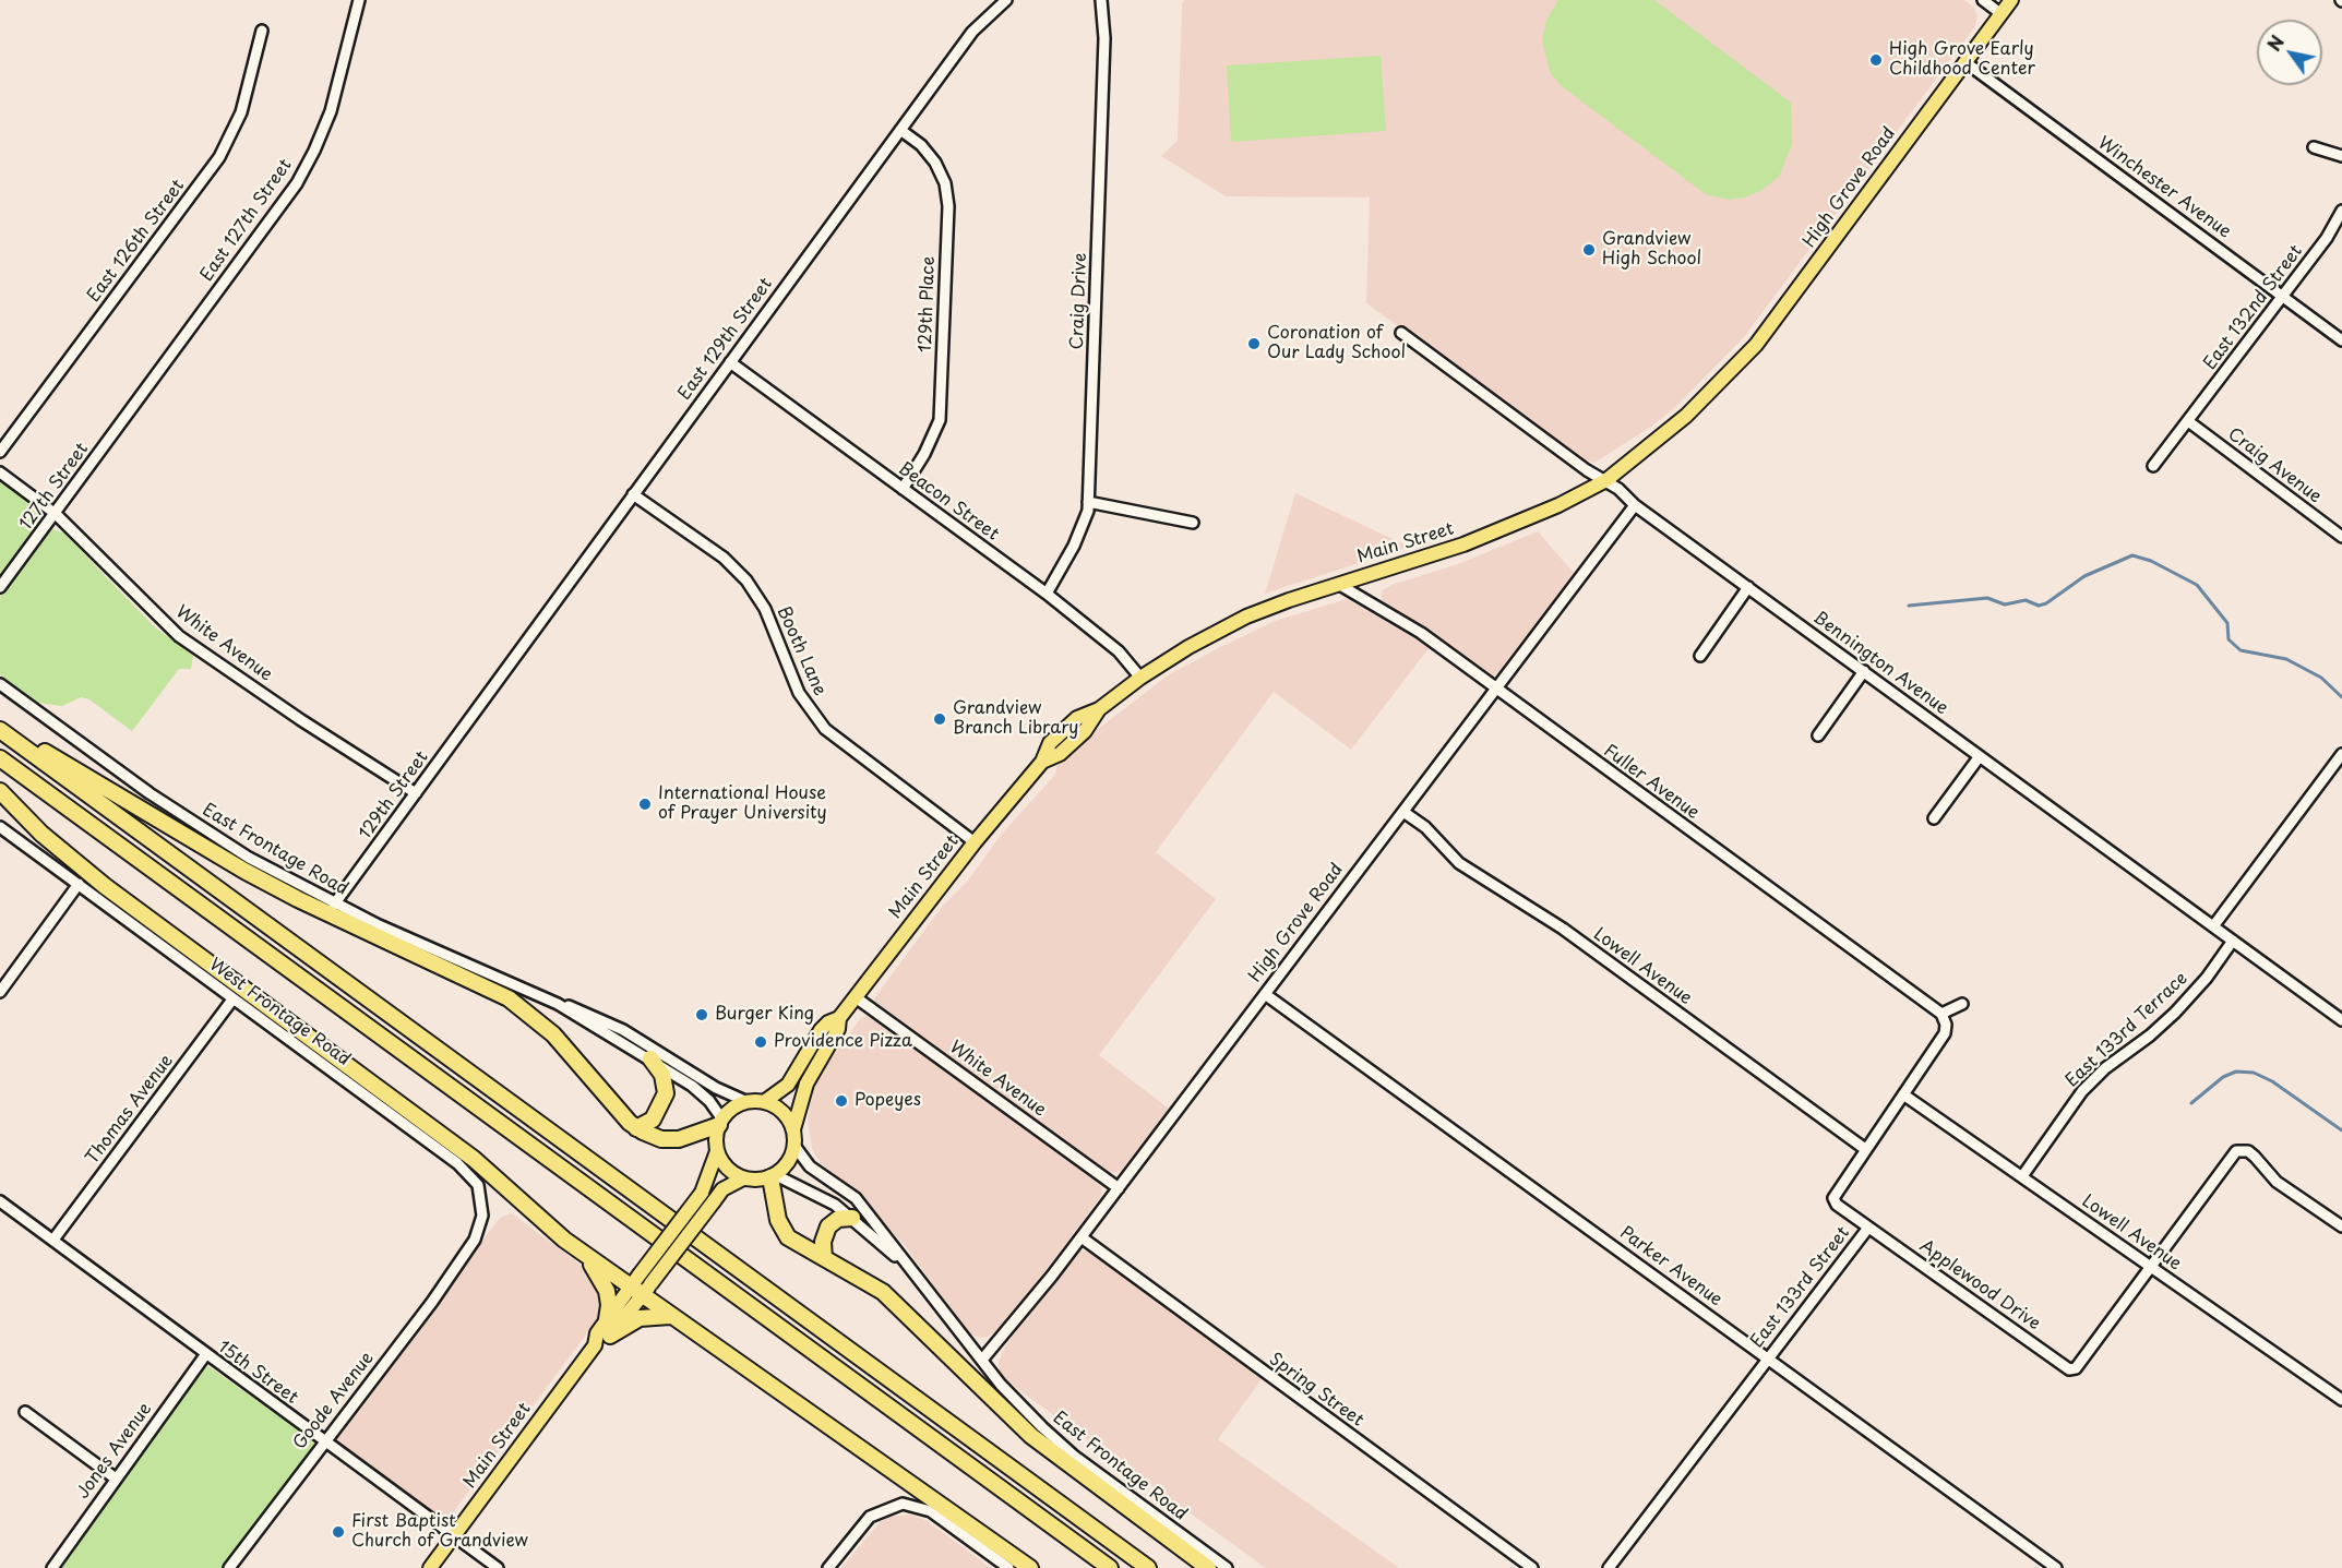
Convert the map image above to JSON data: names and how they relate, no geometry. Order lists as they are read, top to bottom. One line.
{"streets":{"main road":["High Grove Road","Main Street"],"street":["Winchester Avenue","East 127th Street","East 126th Street","Craig Drive","129th Place","East 132nd Street","East 129th Street","Craig Avenue","127th Street","Beacon Street","White Avenue","Booth Lane","Bennington Avenue","Fuller Avenue","129th Street","East Frontage Road","Lowell Avenue","West Frontage Road","East 133rd Terrace","Thomas Avenue","Parker Avenue","Applewood Drive","East 133rd Street","15th Street","Spring Street","Goode Avenue","Jones Avenue"]},"crossings":[["High Grove Road","Winchester Avenue"],["High Grove Road","Main Street"],["High Grove Road","White Avenue"],["High Grove Road","Bennington Avenue"],["High Grove Road","Fuller Avenue"],["High Grove Road","East Frontage Road"],["High Grove Road","Lowell Avenue"],["High Grove Road","Parker Avenue"],["High Grove Road","Spring Street"],["Winchester Avenue","East 132nd Street"],["East 127th Street","127th Street"],["Craig Drive","Beacon Street"],["129th Place","East 129th Street"],["129th Place","Beacon Street"],["East 132nd Street","Craig Avenue"],["East 129th Street","Beacon Street"],["East 129th Street","Booth Lane"],["East 129th Street","129th Street"],["127th Street","White Avenue"],["Beacon Street","Main Street"],["Main Street","White Avenue"],["Main Street","Booth Lane"],["Main Street","Bennington Avenue"],["Main Street","Fuller Avenue"],["Main Street","East Frontage Road"],["Main Street","15th Street"],["White Avenue","129th Street"],["Bennington Avenue","East 133rd Terrace"],["Fuller Avenue","East 133rd Street"],["129th Street","East Frontage Road"],["Lowell Avenue","East 133rd Terrace"],["Lowell Avenue","Applewood Drive"],["Lowell Avenue","East 133rd Street"],["West Frontage Road","Thomas Avenue"],["West Frontage Road","Goode Avenue"],["Thomas Avenue","15th Street"],["Parker Avenue","East 133rd Street"],["Applewood Drive","East 133rd Street"],["15th Street","Goode Avenue"],["15th Street","Jones Avenue"]],"places":["High Grove Early Childhood Center","Grandview High School","Coronation of Our Lady School","Grandview Branch Library","International House of Prayer University","Burger King","Providence Pizza","Popeyes","First Baptist Church of Grandview"],"north":"top left"}
